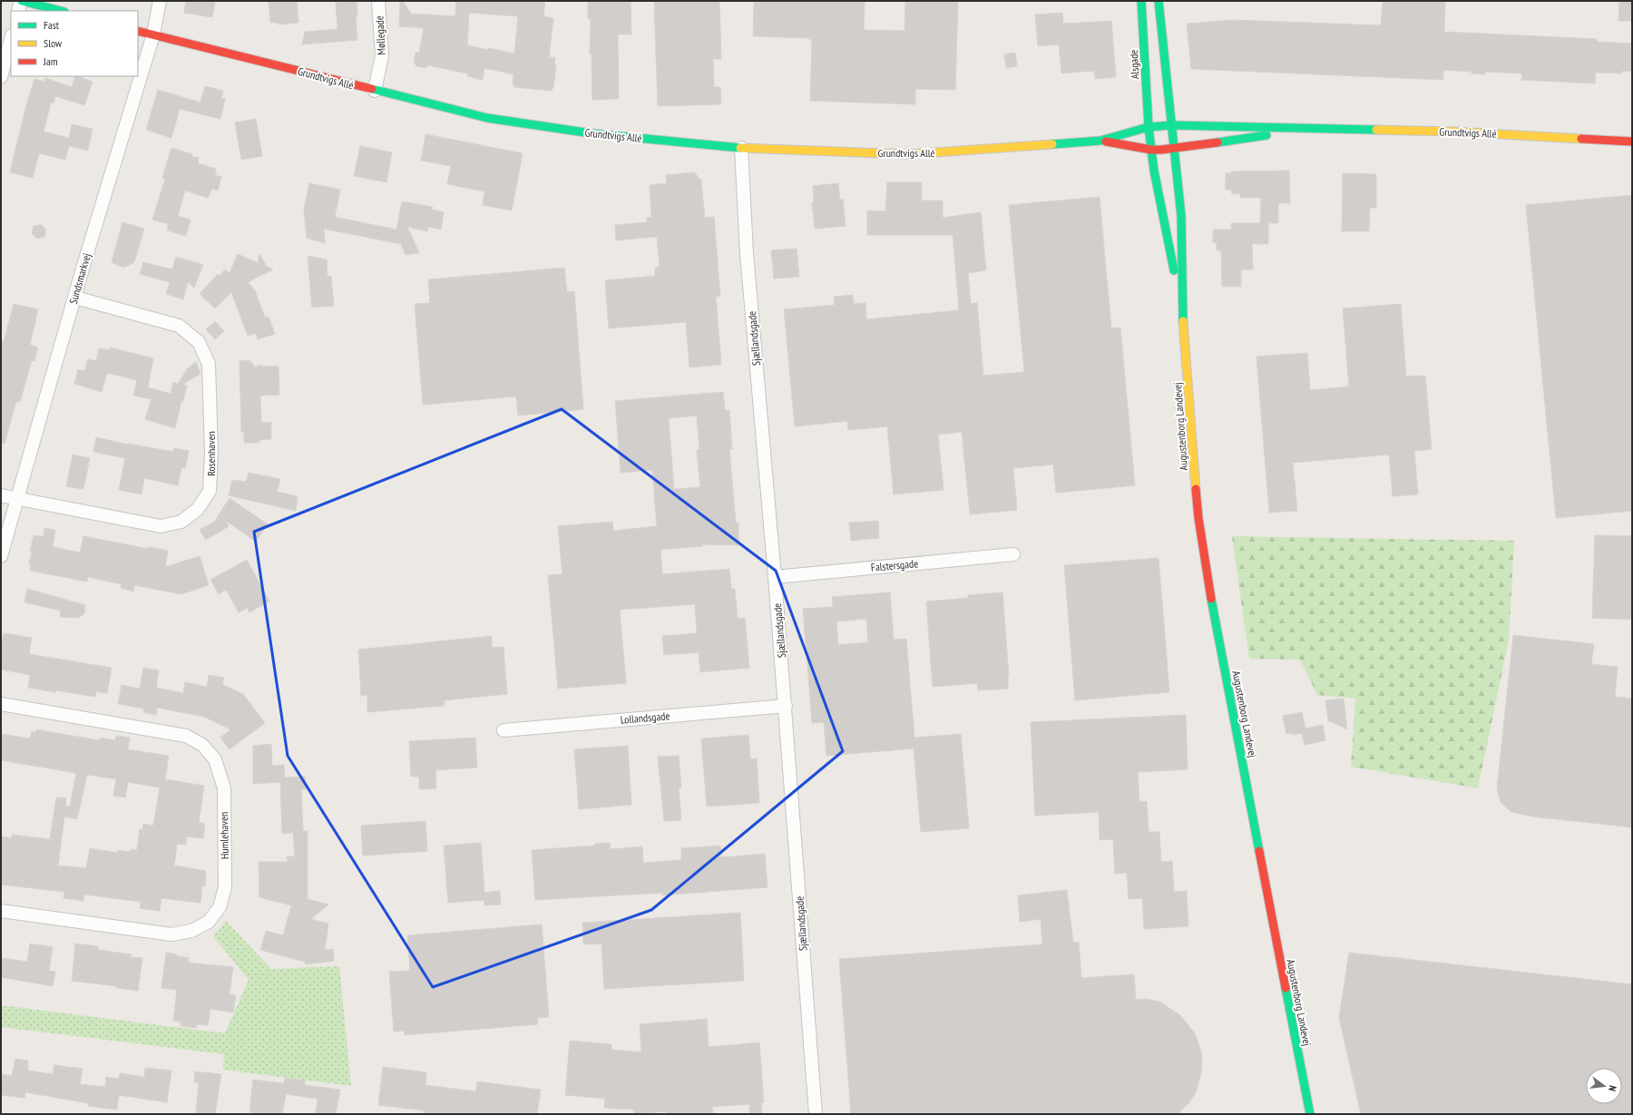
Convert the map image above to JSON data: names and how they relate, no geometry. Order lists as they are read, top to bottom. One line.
{"streets":{"street":["Møllegade","Alsgade","Grundtvigs Allé","Sundsmarkvej","Sjællandsgade","Augustenborg Landevej","Rosenhaven","Falstersgade","Lollandsgade","Humlehaven"]},"crossings":[["Møllegade","Grundtvigs Allé"],["Alsgade","Grundtvigs Allé"],["Alsgade","Augustenborg Landevej"],["Grundtvigs Allé","Sundsmarkvej"],["Grundtvigs Allé","Sjællandsgade"],["Grundtvigs Allé","Augustenborg Landevej"],["Sundsmarkvej","Rosenhaven"],["Sjællandsgade","Falstersgade"],["Sjællandsgade","Lollandsgade"]],"legend":["Fast","Slow","Jam"],"north":"right"}
